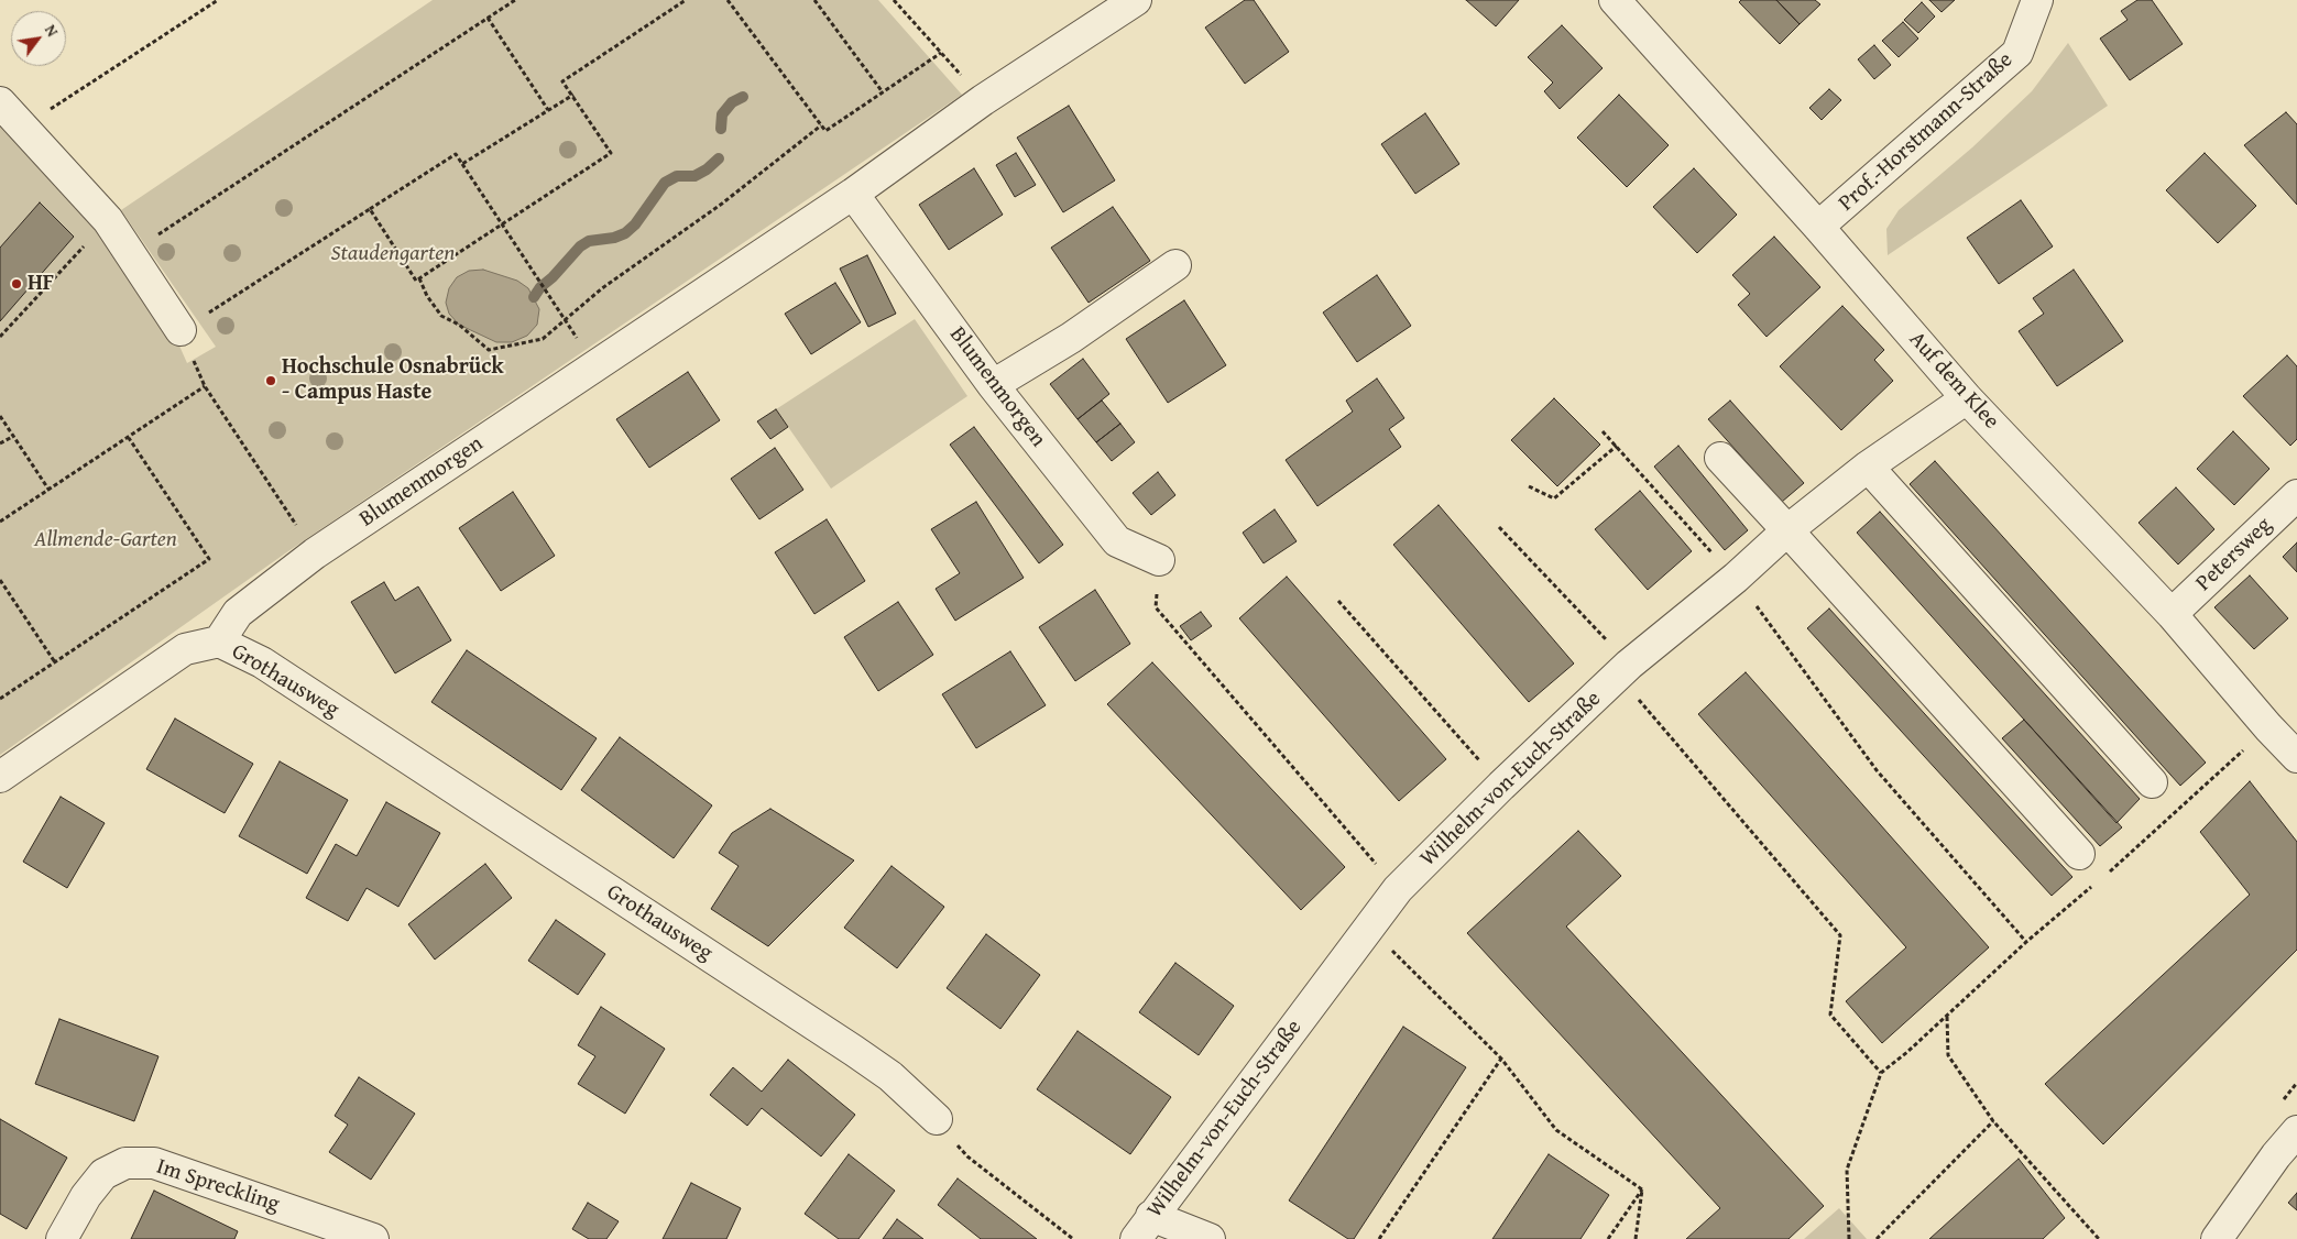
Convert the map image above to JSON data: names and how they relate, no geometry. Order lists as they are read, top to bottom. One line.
{"streets":{"street":["Prof.-Horstmann-Straße","Auf dem Klee","Blumenmorgen","Petersweg","Grothausweg","Wilhelm-von-Euch-Straße","Im Spreckling"]},"crossings":[["Prof.-Horstmann-Straße","Auf dem Klee"],["Auf dem Klee","Petersweg"],["Auf dem Klee","Wilhelm-von-Euch-Straße"],["Blumenmorgen","Grothausweg"]],"parks":["Staudengarten","Allmende-Garten"],"places":["HF","Hochschule Osnabrück - Campus Haste"],"north":"top right"}
